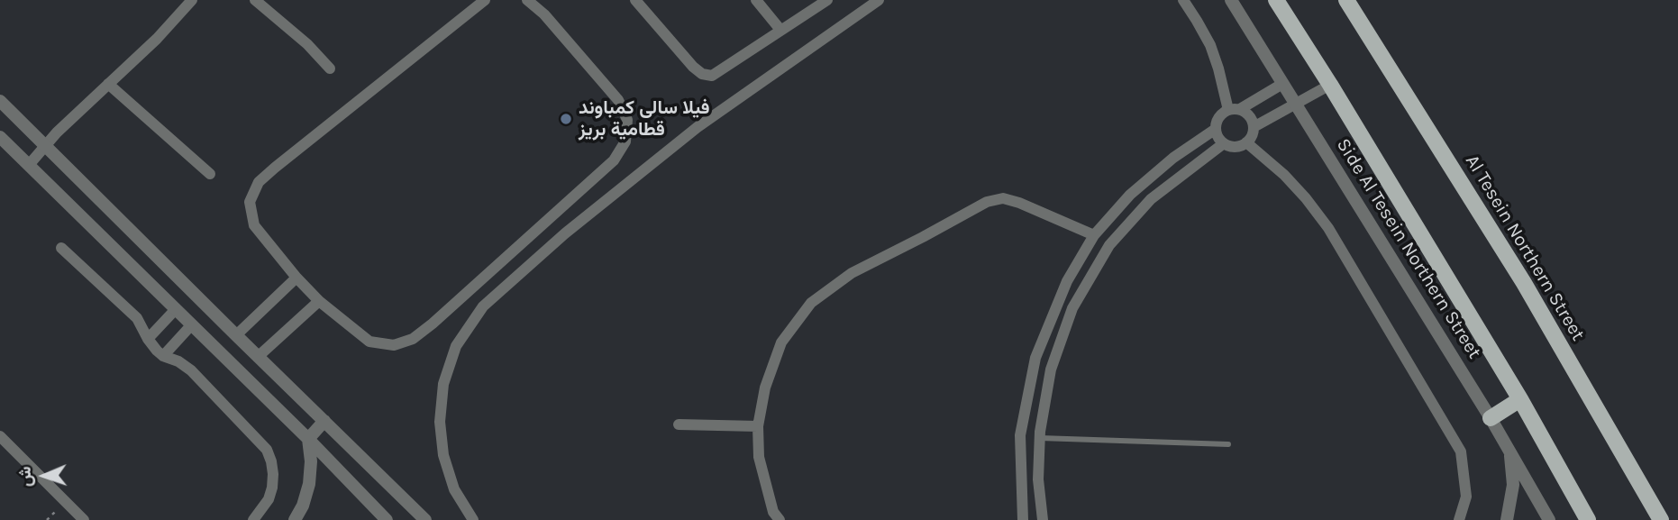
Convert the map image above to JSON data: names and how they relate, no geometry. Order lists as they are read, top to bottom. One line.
{"streets":{"main road":["Al Tesein Northern Street"],"street":["Side Al Tesein Northern Street"]},"places":["فيلا سالى كمباوند قطامية بريز"],"north":"left"}
